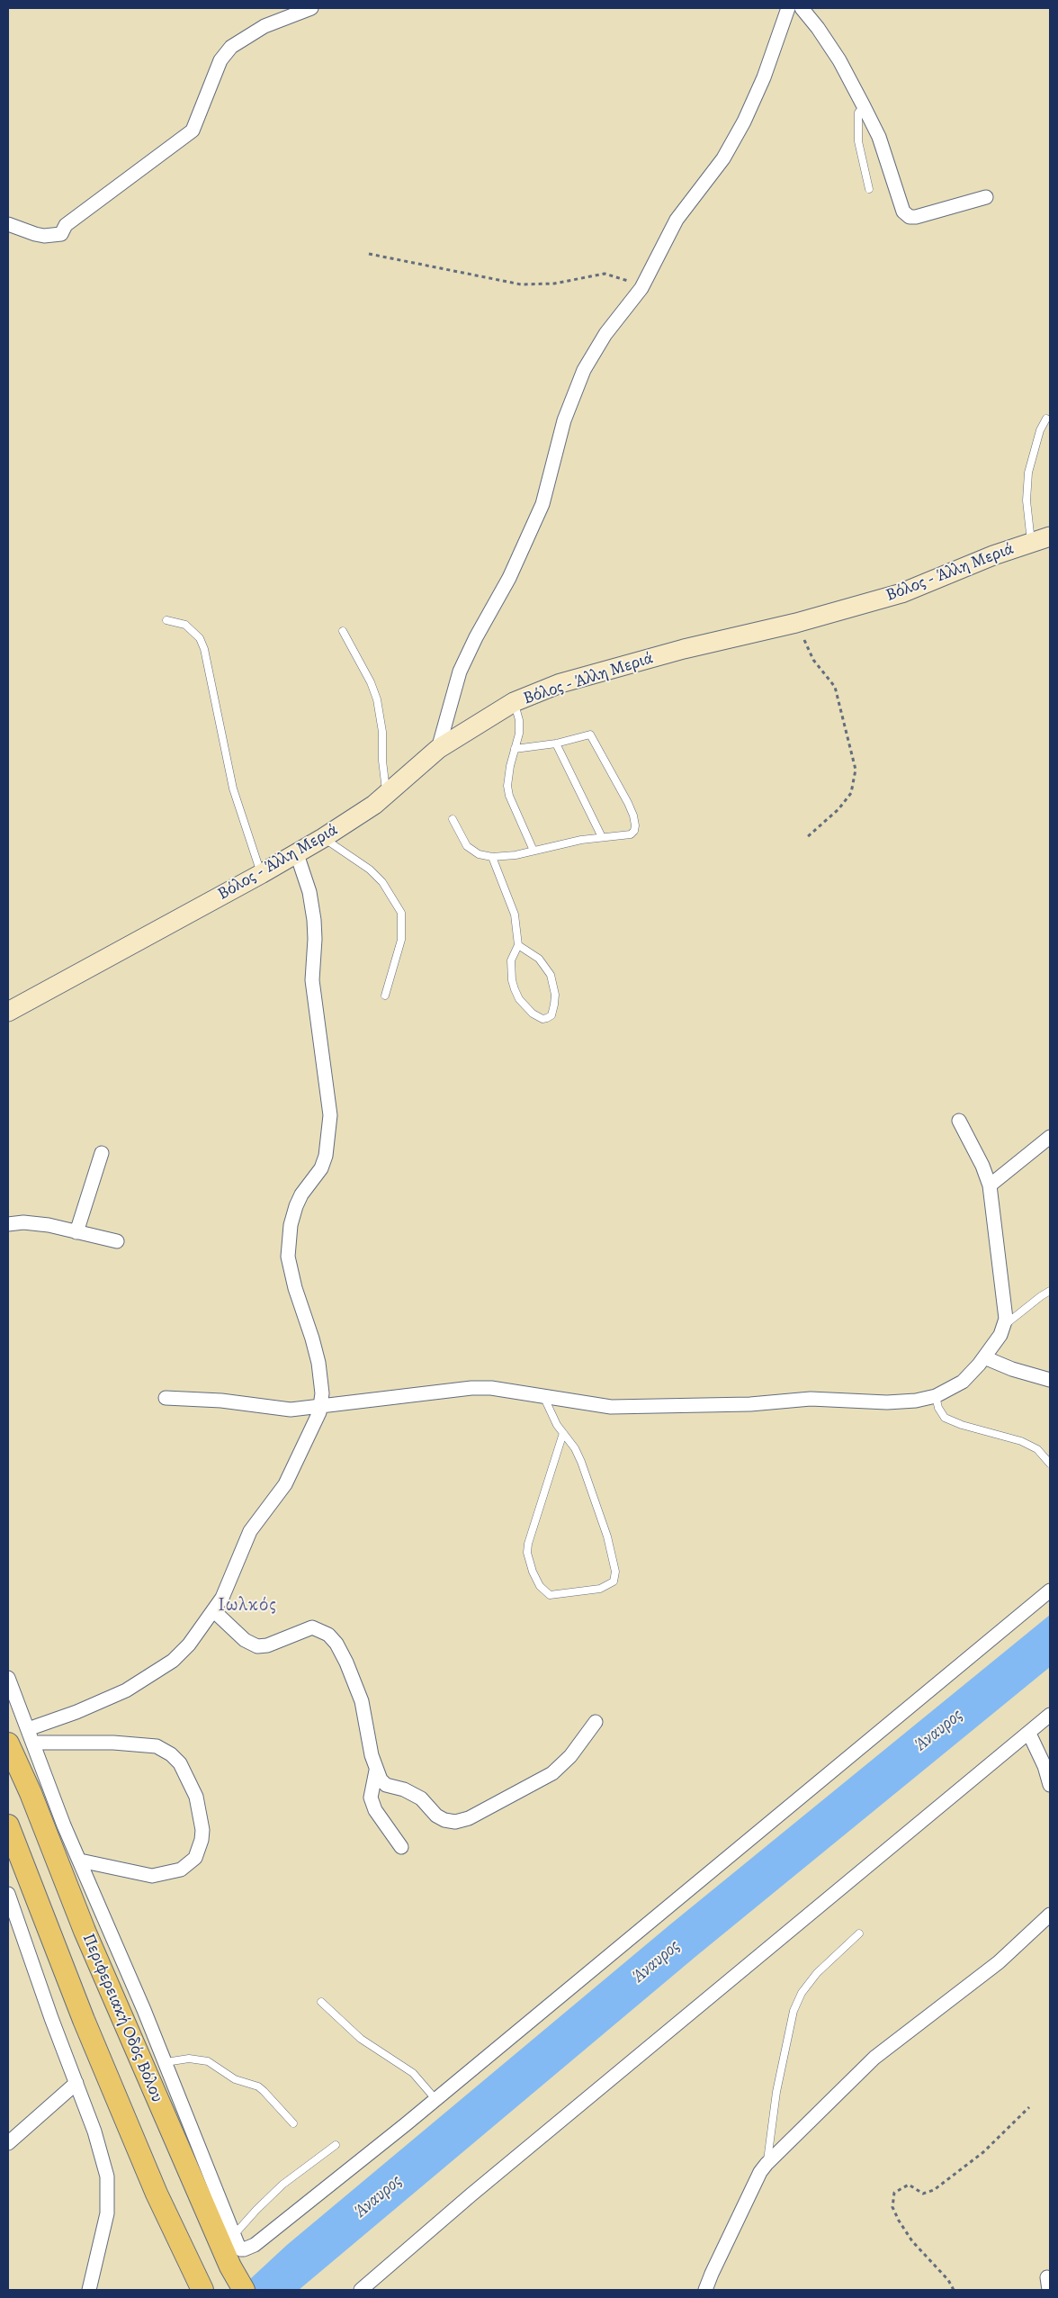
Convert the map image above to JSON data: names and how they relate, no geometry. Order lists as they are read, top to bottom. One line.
{"streets":{"main road":["Βόλος - Άλλη Μεριά","Περιφερειακή Οδός Βόλου"]},"districts":["Ιωλκός"],"water":["Άναυρος"]}
